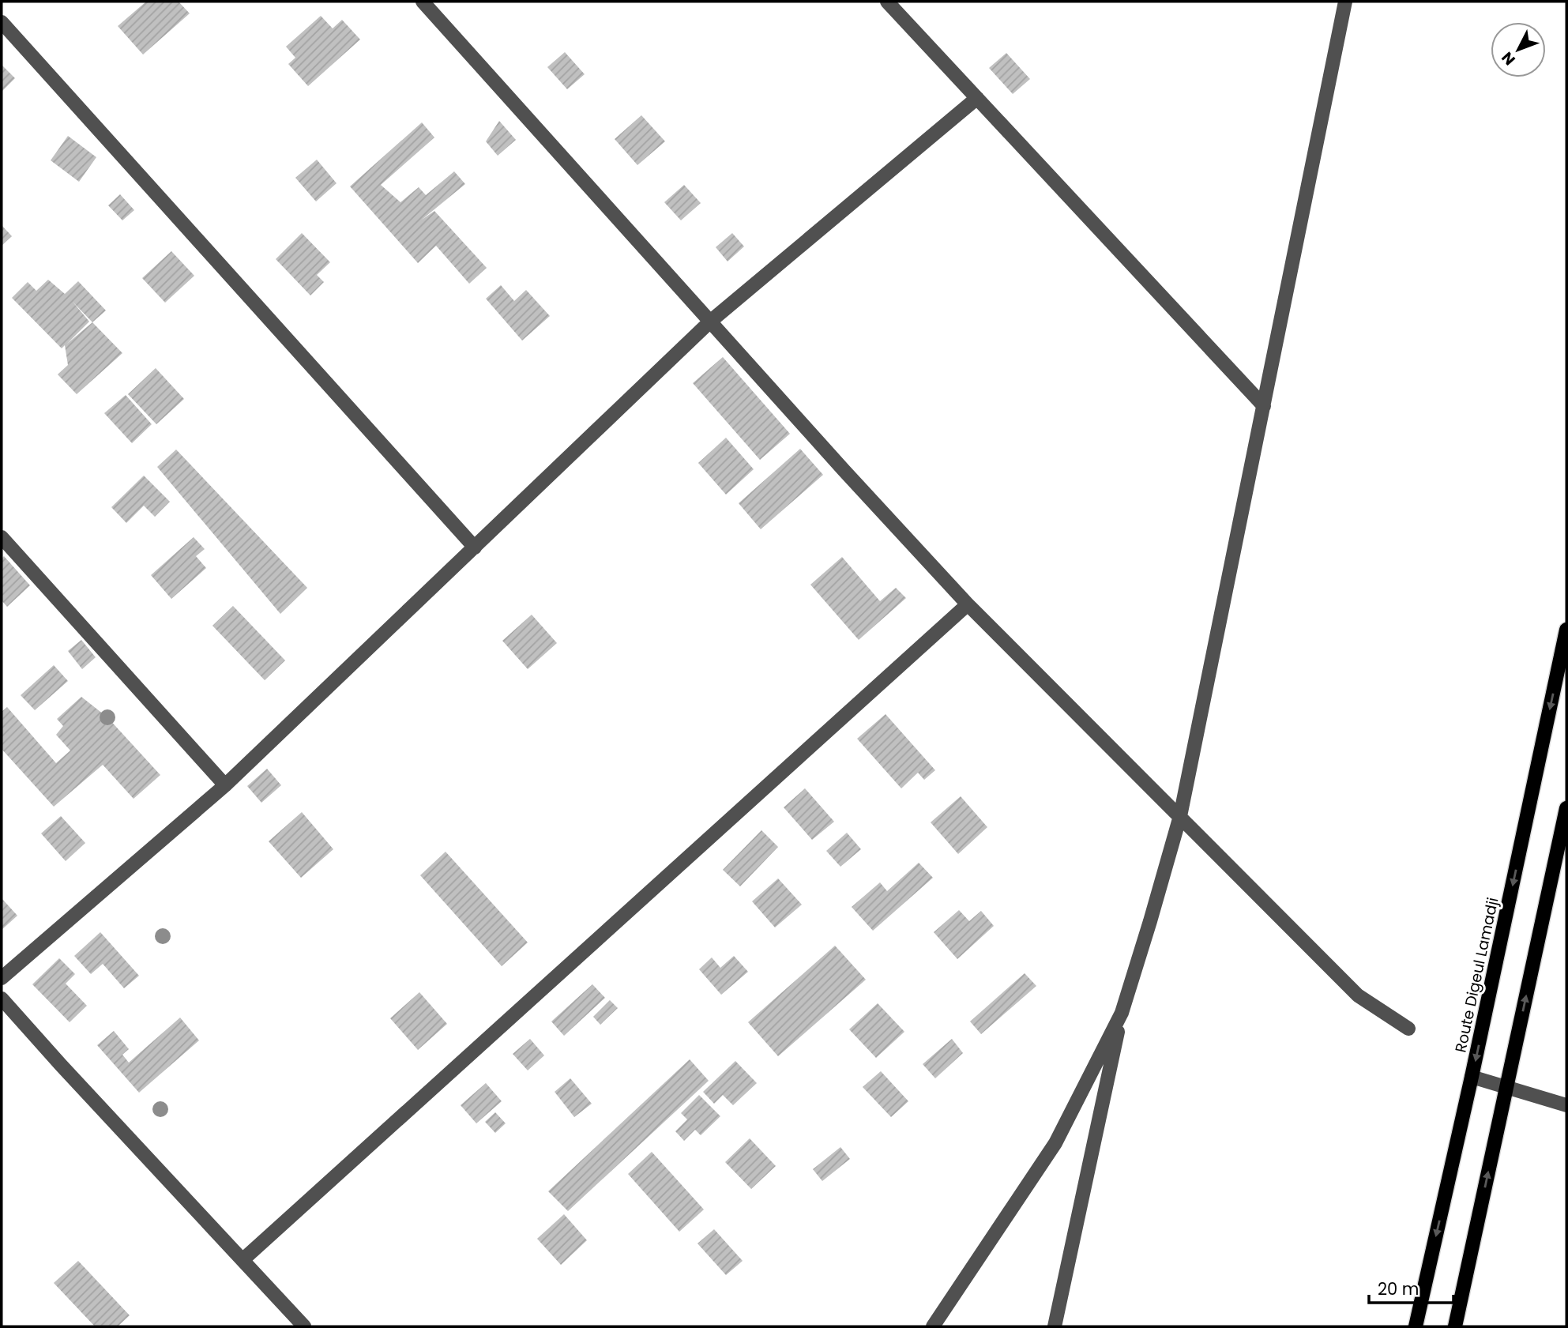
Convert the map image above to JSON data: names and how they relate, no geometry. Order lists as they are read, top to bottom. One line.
{"streets":{"main road":["Route Digeul Lamadji"]},"scale_bar":"20 m","north":"bottom left"}
